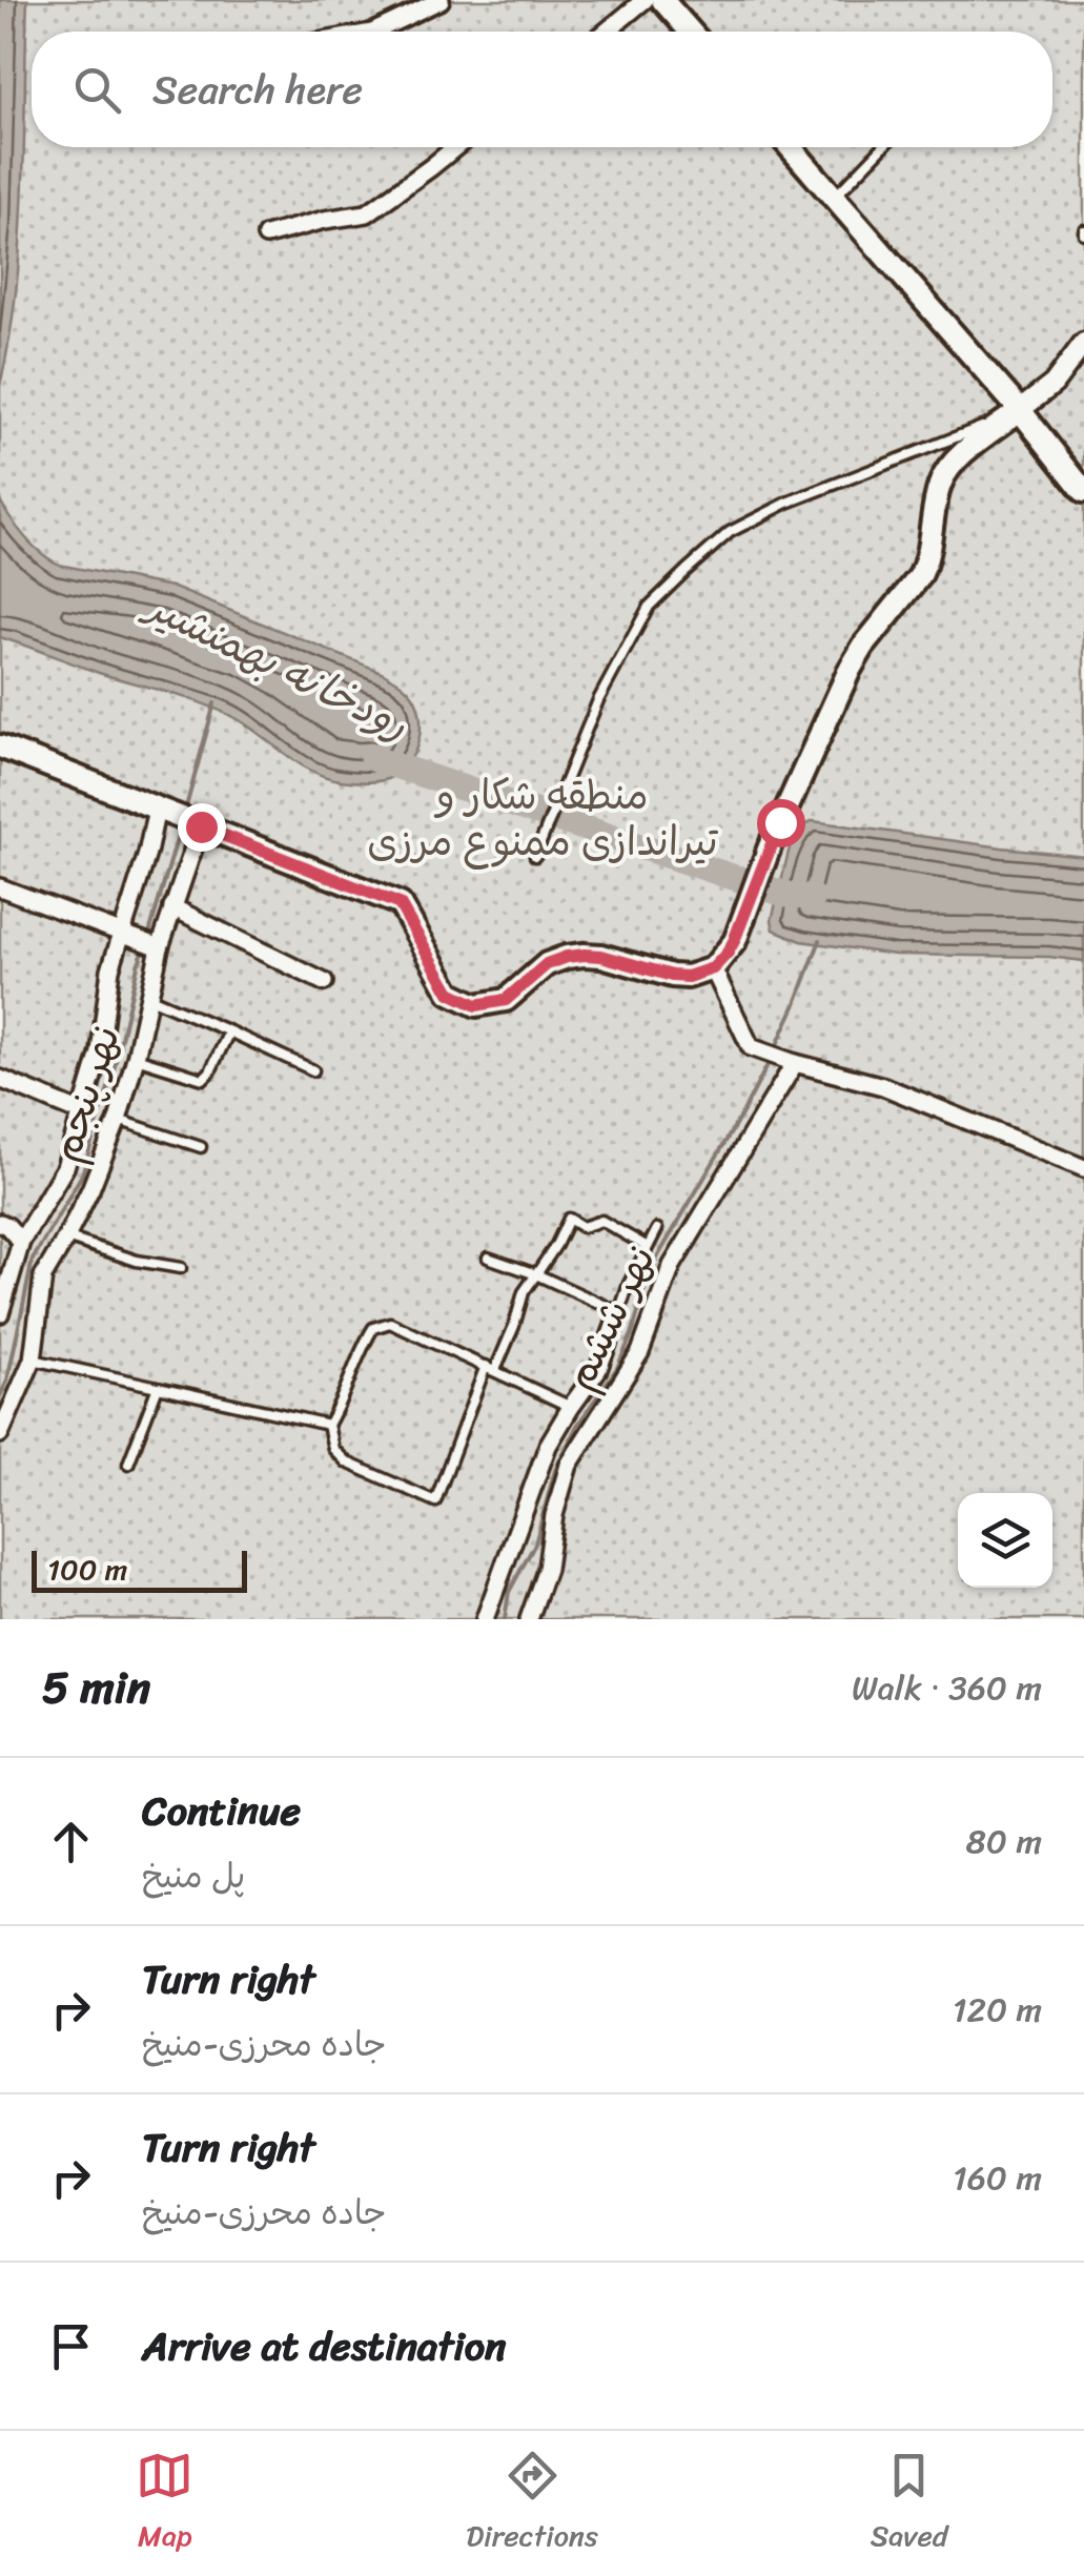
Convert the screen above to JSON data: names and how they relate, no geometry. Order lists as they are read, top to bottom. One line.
{"streets":{"street":["نهر پنجم","نهر ششم"]},"water":["رودخانه بهمنشیر"],"parks":["منطقه شکار و تیراندازی ممنوع مرزی"],"scale_bar":"100 m","page":{"search":"Search here","scale":"100 m","heading":["5 min","Walk · 360 m"],"list":[["Continue","پل منیخ","80 m"],["Turn right","جاده محرزی-منیخ","120 m"],["Turn right","جاده محرزی-منیخ","160 m"],"Arrive at destination"],"nav":["Map","Directions","Saved"]}}
